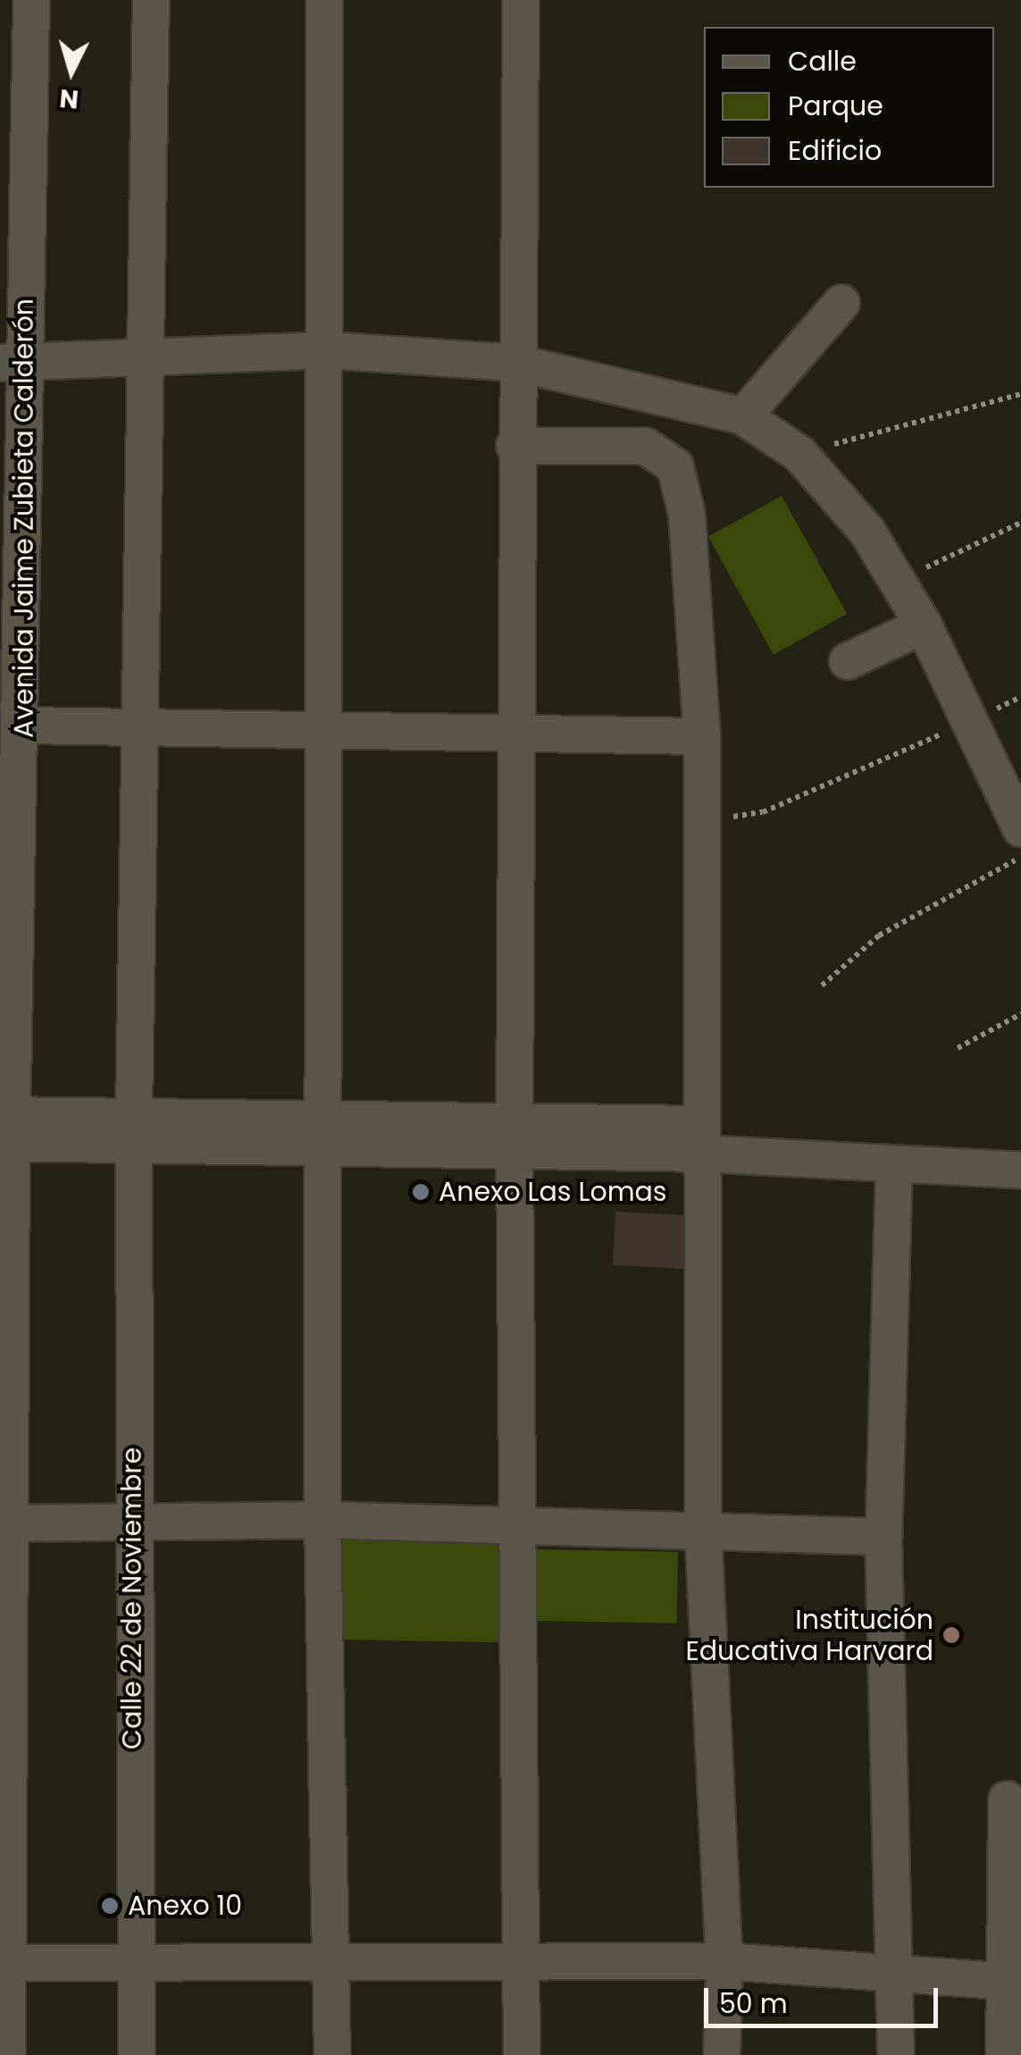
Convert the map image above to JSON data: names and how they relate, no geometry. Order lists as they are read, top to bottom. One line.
{"streets":{"street":["Avenida Jaime Zubieta Calderón","Calle 22 de Noviembre"]},"places":["Anexo Las Lomas","Institución Educativa Harvard","Anexo 10"],"legend":["Calle","Parque","Edificio"],"scale_bar":"50 m","north":"bottom"}
